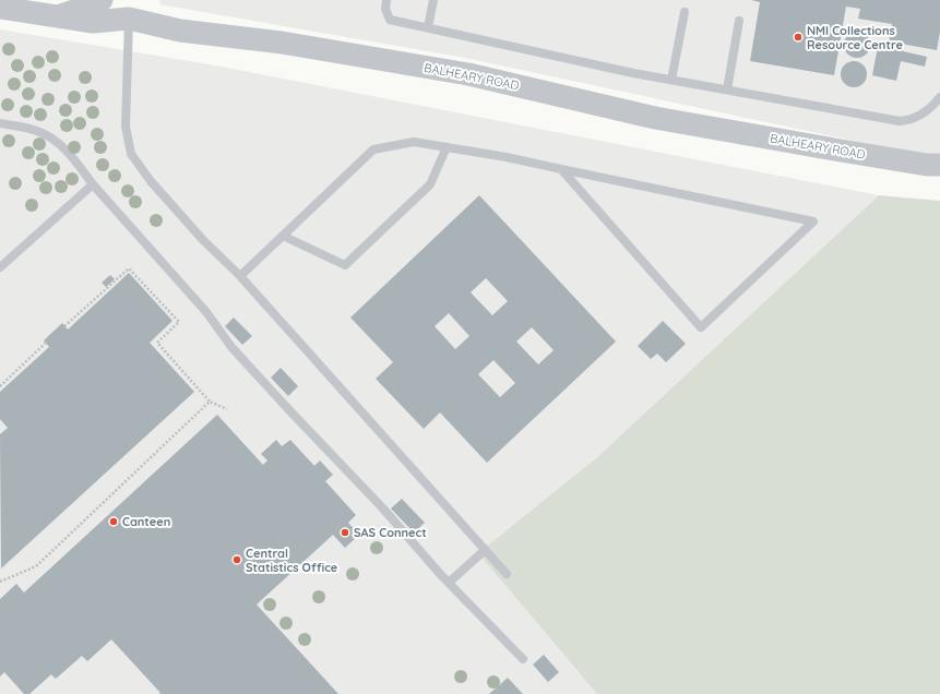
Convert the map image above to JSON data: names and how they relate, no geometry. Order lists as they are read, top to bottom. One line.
{"streets":{"street":["BALHEARY ROAD"]},"places":["NMI Collections Resource Centre","Canteen","SAS Connect","Central Statistics Office"]}
